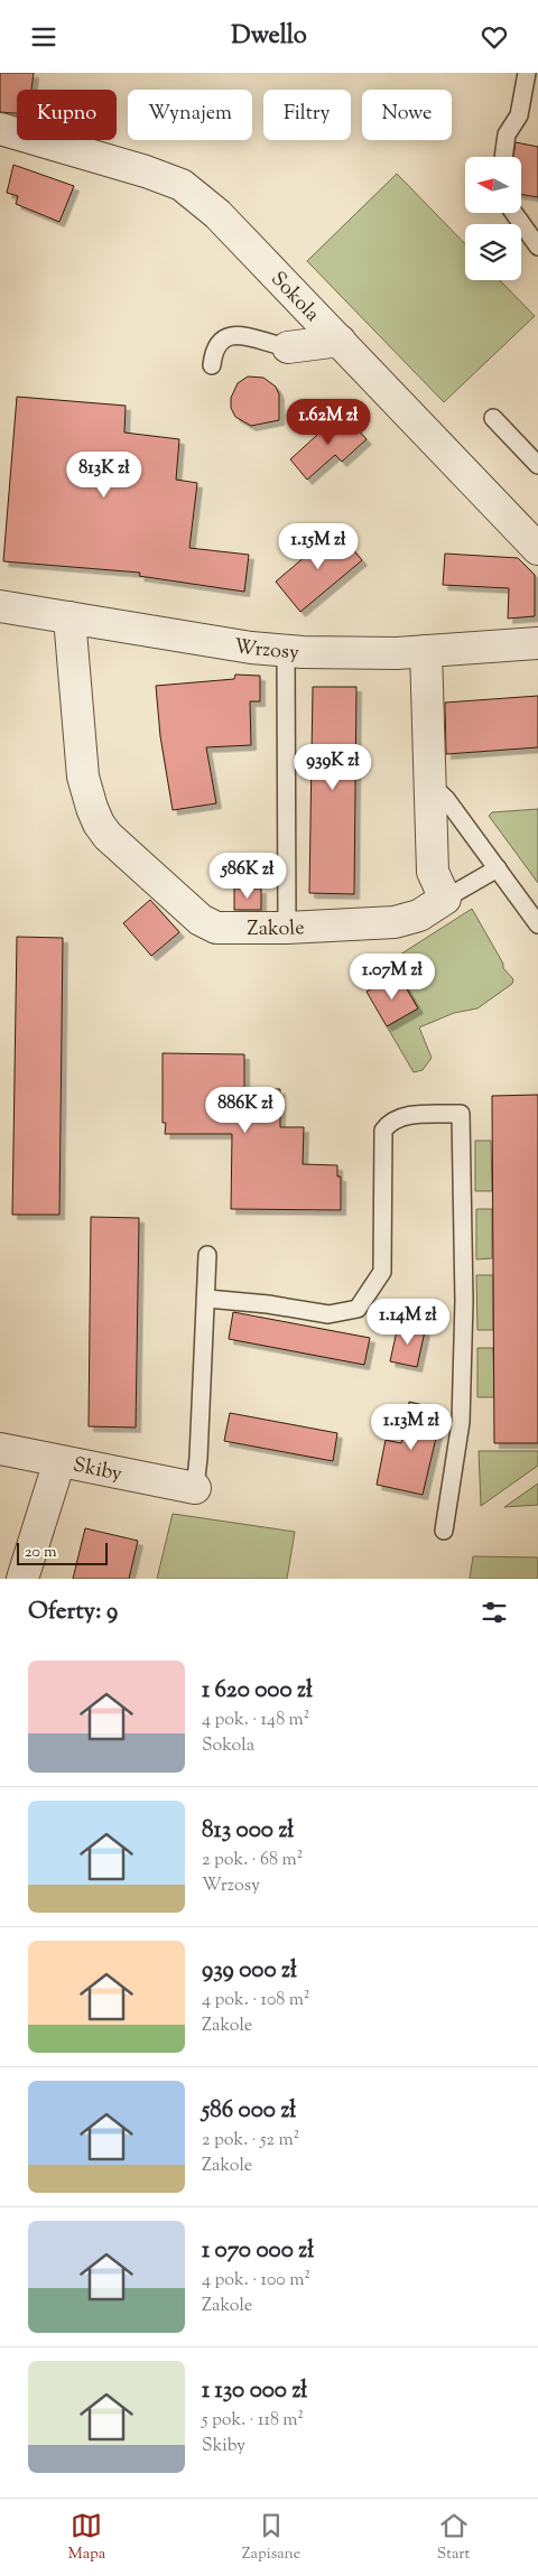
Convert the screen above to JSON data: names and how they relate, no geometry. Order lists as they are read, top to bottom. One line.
{"streets":{"street":["Sokola","Wrzosy","Zakole","Skiby"]},"crossings":[["Wrzosy","Zakole"]],"scale_bar":"20 m","north":"left","page":{"header":"Dwello","chip":["Kupno","Wynajem","Filtry","Nowe"],"price":["1.62M zł","813K zł","1.15M zł","939K zł","586K zł","1.07M zł","886K zł","1.14M zł","1.13M zł"],"scale":"20 m","heading":"Oferty: 9","list":[{"name":"1 620 000 zł","note":"4 pok. · 148 m² · Sokola"},{"name":"813 000 zł","note":"2 pok. · 68 m² · Wrzosy"},{"name":"939 000 zł","note":"4 pok. · 108 m² · Zakole"},{"name":"586 000 zł","note":"2 pok. · 52 m² · Zakole"},{"name":"1 070 000 zł","note":"4 pok. · 100 m² · Zakole"},{"name":"1 130 000 zł","note":"5 pok. · 118 m² · Skiby"}],"tabs":["Mapa","Zapisane","Start"]}}
